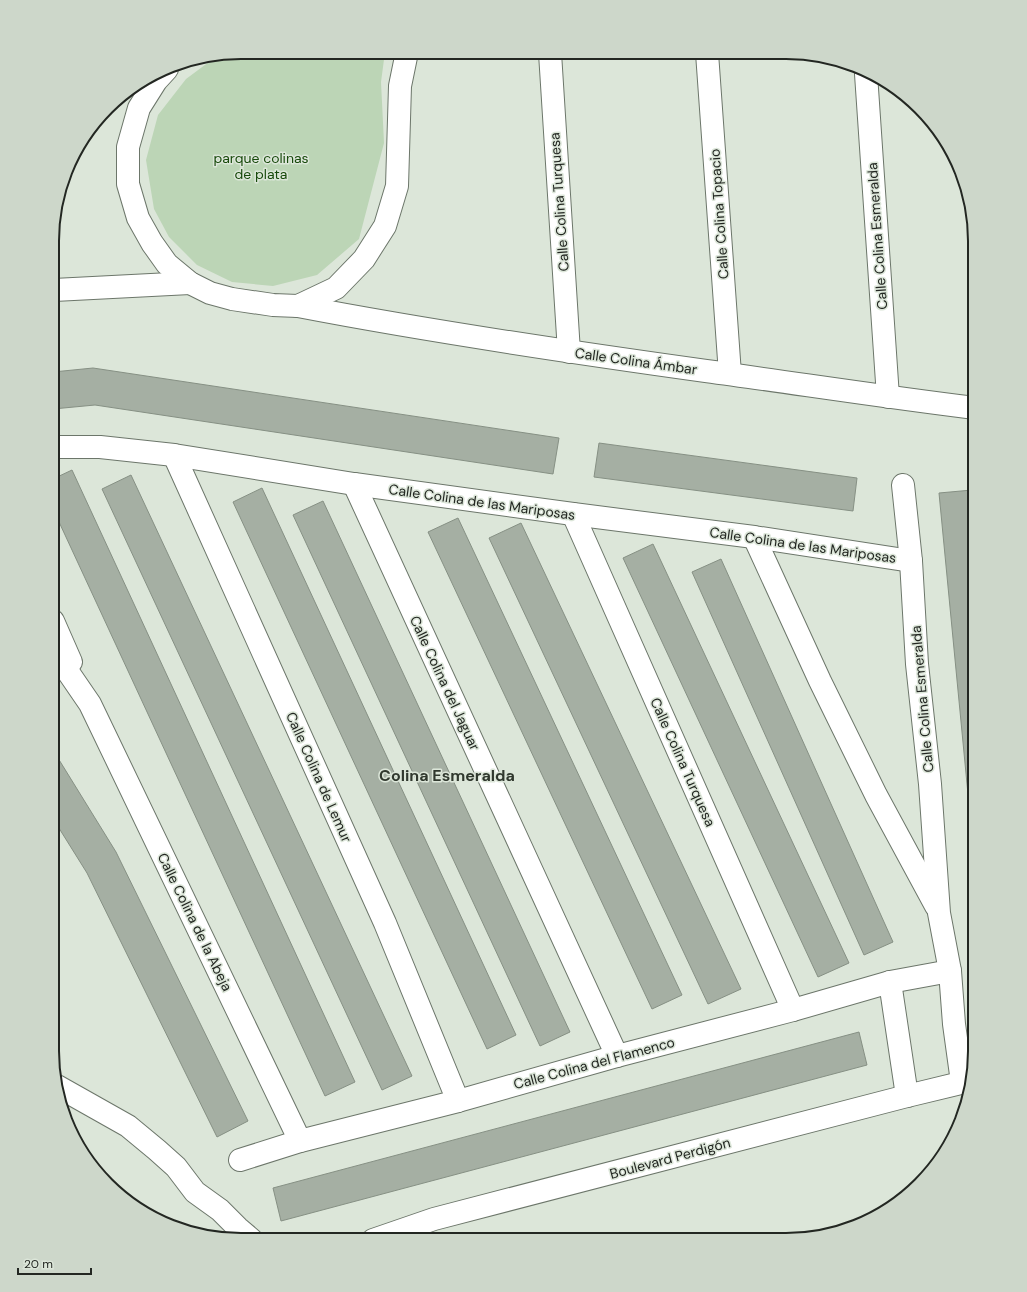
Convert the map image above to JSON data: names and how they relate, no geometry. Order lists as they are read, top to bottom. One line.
{"streets":{"street":["Calle Colina Turquesa","Calle Colina Topacio","Calle Colina Esmeralda","Calle Colina Ámbar","Calle Colina de las Mariposas","Calle Colina del Jaguar","Calle Colina de Lemur","Calle Colina de la Abeja","Calle Colina del Flamenco","Boulevard Perdigón"]},"crossings":[["Calle Colina Turquesa","Calle Colina Ámbar"],["Calle Colina Turquesa","Calle Colina de las Mariposas"],["Calle Colina Turquesa","Calle Colina del Flamenco"],["Calle Colina Topacio","Calle Colina Ámbar"],["Calle Colina Esmeralda","Calle Colina Ámbar"],["Calle Colina Esmeralda","Calle Colina de las Mariposas"],["Calle Colina Esmeralda","Calle Colina del Flamenco"],["Calle Colina de las Mariposas","Calle Colina del Jaguar"],["Calle Colina de las Mariposas","Calle Colina de Lemur"],["Calle Colina del Jaguar","Calle Colina del Flamenco"],["Calle Colina de Lemur","Calle Colina del Flamenco"],["Calle Colina de la Abeja","Calle Colina del Flamenco"]],"districts":["Colina Esmeralda"],"parks":["parque colinas de plata"],"scale_bar":"20 m"}
